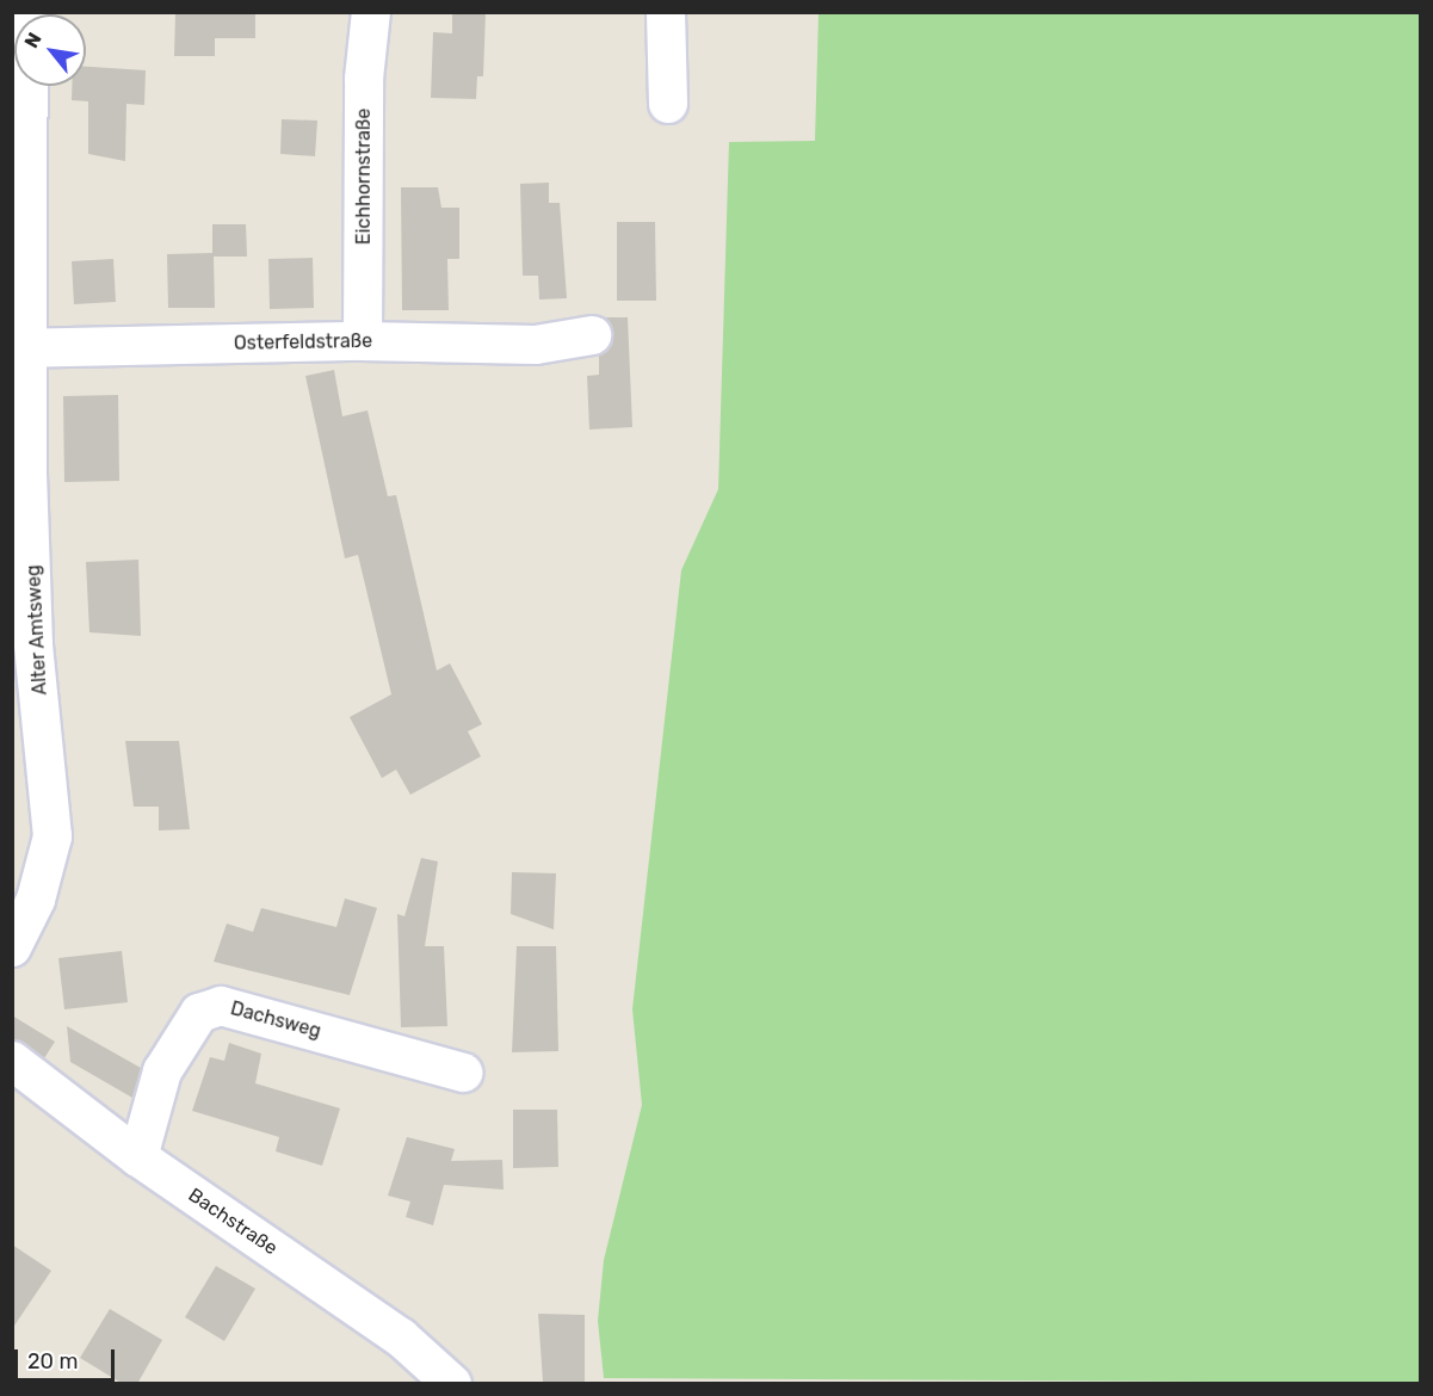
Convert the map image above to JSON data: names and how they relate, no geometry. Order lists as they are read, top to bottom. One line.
{"streets":{"street":["Eichhornstraße","Osterfeldstraße","Alter Amtsweg","Dachsweg","Bachstraße"]},"crossings":[["Eichhornstraße","Osterfeldstraße"],["Osterfeldstraße","Alter Amtsweg"],["Dachsweg","Bachstraße"]],"scale_bar":"20 m","north":"top left"}
